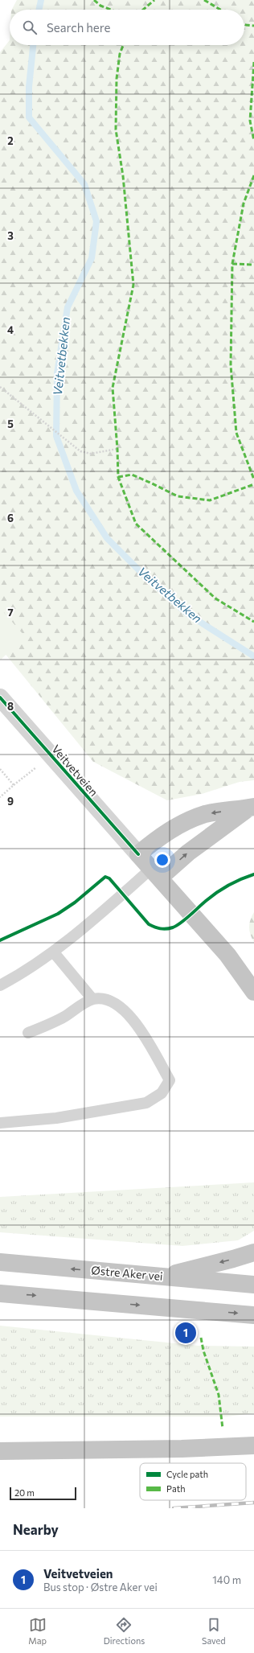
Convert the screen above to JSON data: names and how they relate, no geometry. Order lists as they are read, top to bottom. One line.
{"streets":{"highway":["Østre Aker vei"],"street":["Veitvetveien"]},"water":["Veitvetbekken"],"legend":["Cycle path","Path"],"scale_bar":"20 m","page":{"search":"Search here","pins":"1","scale":"20 m","heading":"Nearby","list":[{"mark":"1","name":"Veitvetveien","note":"Bus stop · Østre Aker vei","value":"140 m"}],"nav":["Map","Directions","Saved"]},"grid":{"rows":["2","3","4","5","6","7","8","9"]}}
